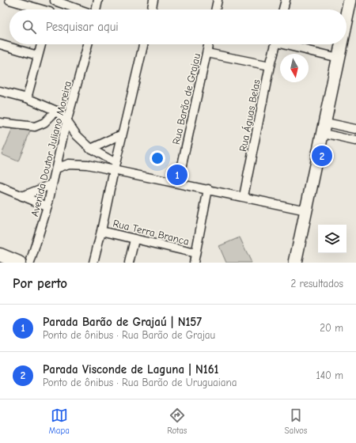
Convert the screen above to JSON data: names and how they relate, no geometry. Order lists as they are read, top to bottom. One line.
{"streets":{"street":["Rua Barão de Grajau","Rua Águas Belas","Avenida Doutor Juliano Moreira","Rua Terra Branca"]},"north":"bottom","page":{"search":"Pesquisar aqui","pins":["2","1"],"heading":["Por perto","2 resultados"],"list":[{"mark":"1","name":"Parada Barão de Grajaú | N157","note":"Ponto de ônibus · Rua Barão de Grajau","value":"20 m"},{"mark":"2","name":"Parada Visconde de Laguna | N161","note":"Ponto de ônibus · Rua Barão de Uruguaiana","value":"140 m"}],"nav":["Mapa","Rotas","Salvos"]}}
